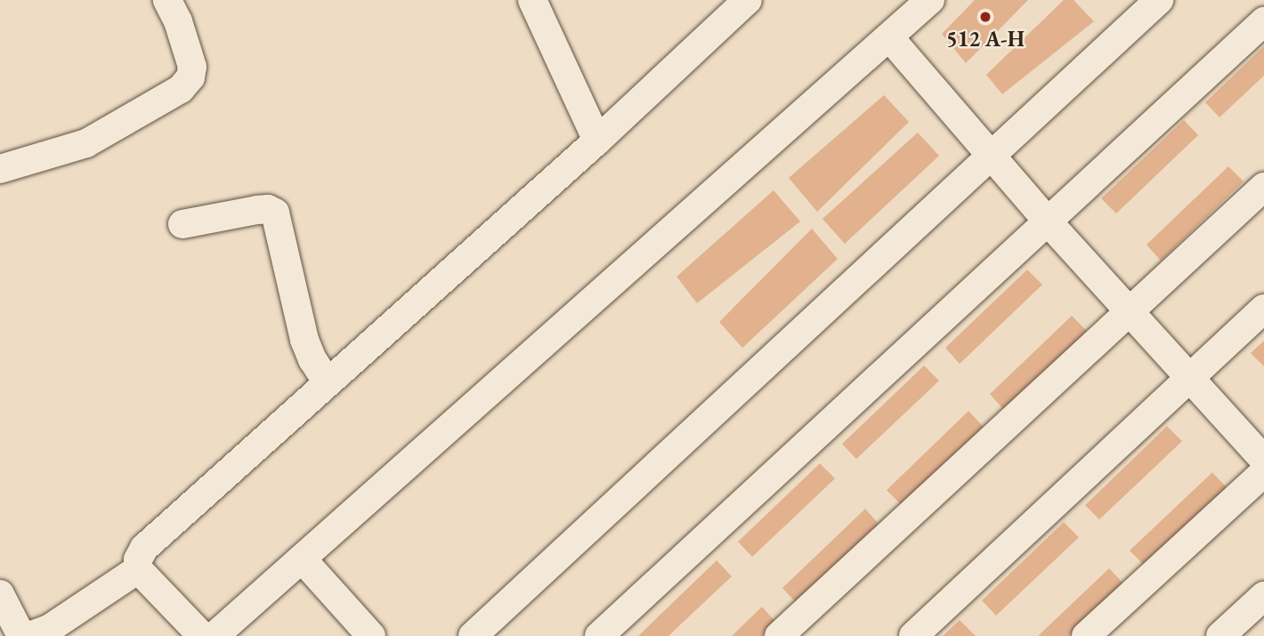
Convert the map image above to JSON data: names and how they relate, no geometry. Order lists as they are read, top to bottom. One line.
{"places":["512 A-H"]}
